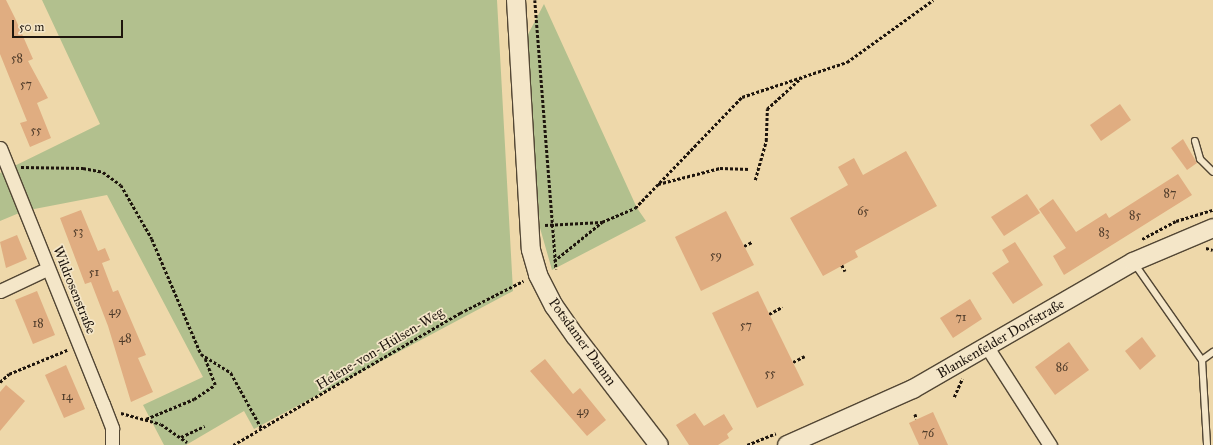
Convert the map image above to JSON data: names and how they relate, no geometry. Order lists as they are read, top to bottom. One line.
{"streets":{"main road":["Blankenfelder Dorfstraße","Potsdamer Damm"],"street":["Wildrosenstraße"],"path":["Helene-von-Hülsen-Weg"]},"crossings":[["Potsdamer Damm","Helene-von-Hülsen-Weg"]],"house_numbers":["58","57","55","87","65","85","53","83","59","51","49","71","18","57","48","86","55","14","49","76"],"scale_bar":"50 m"}
